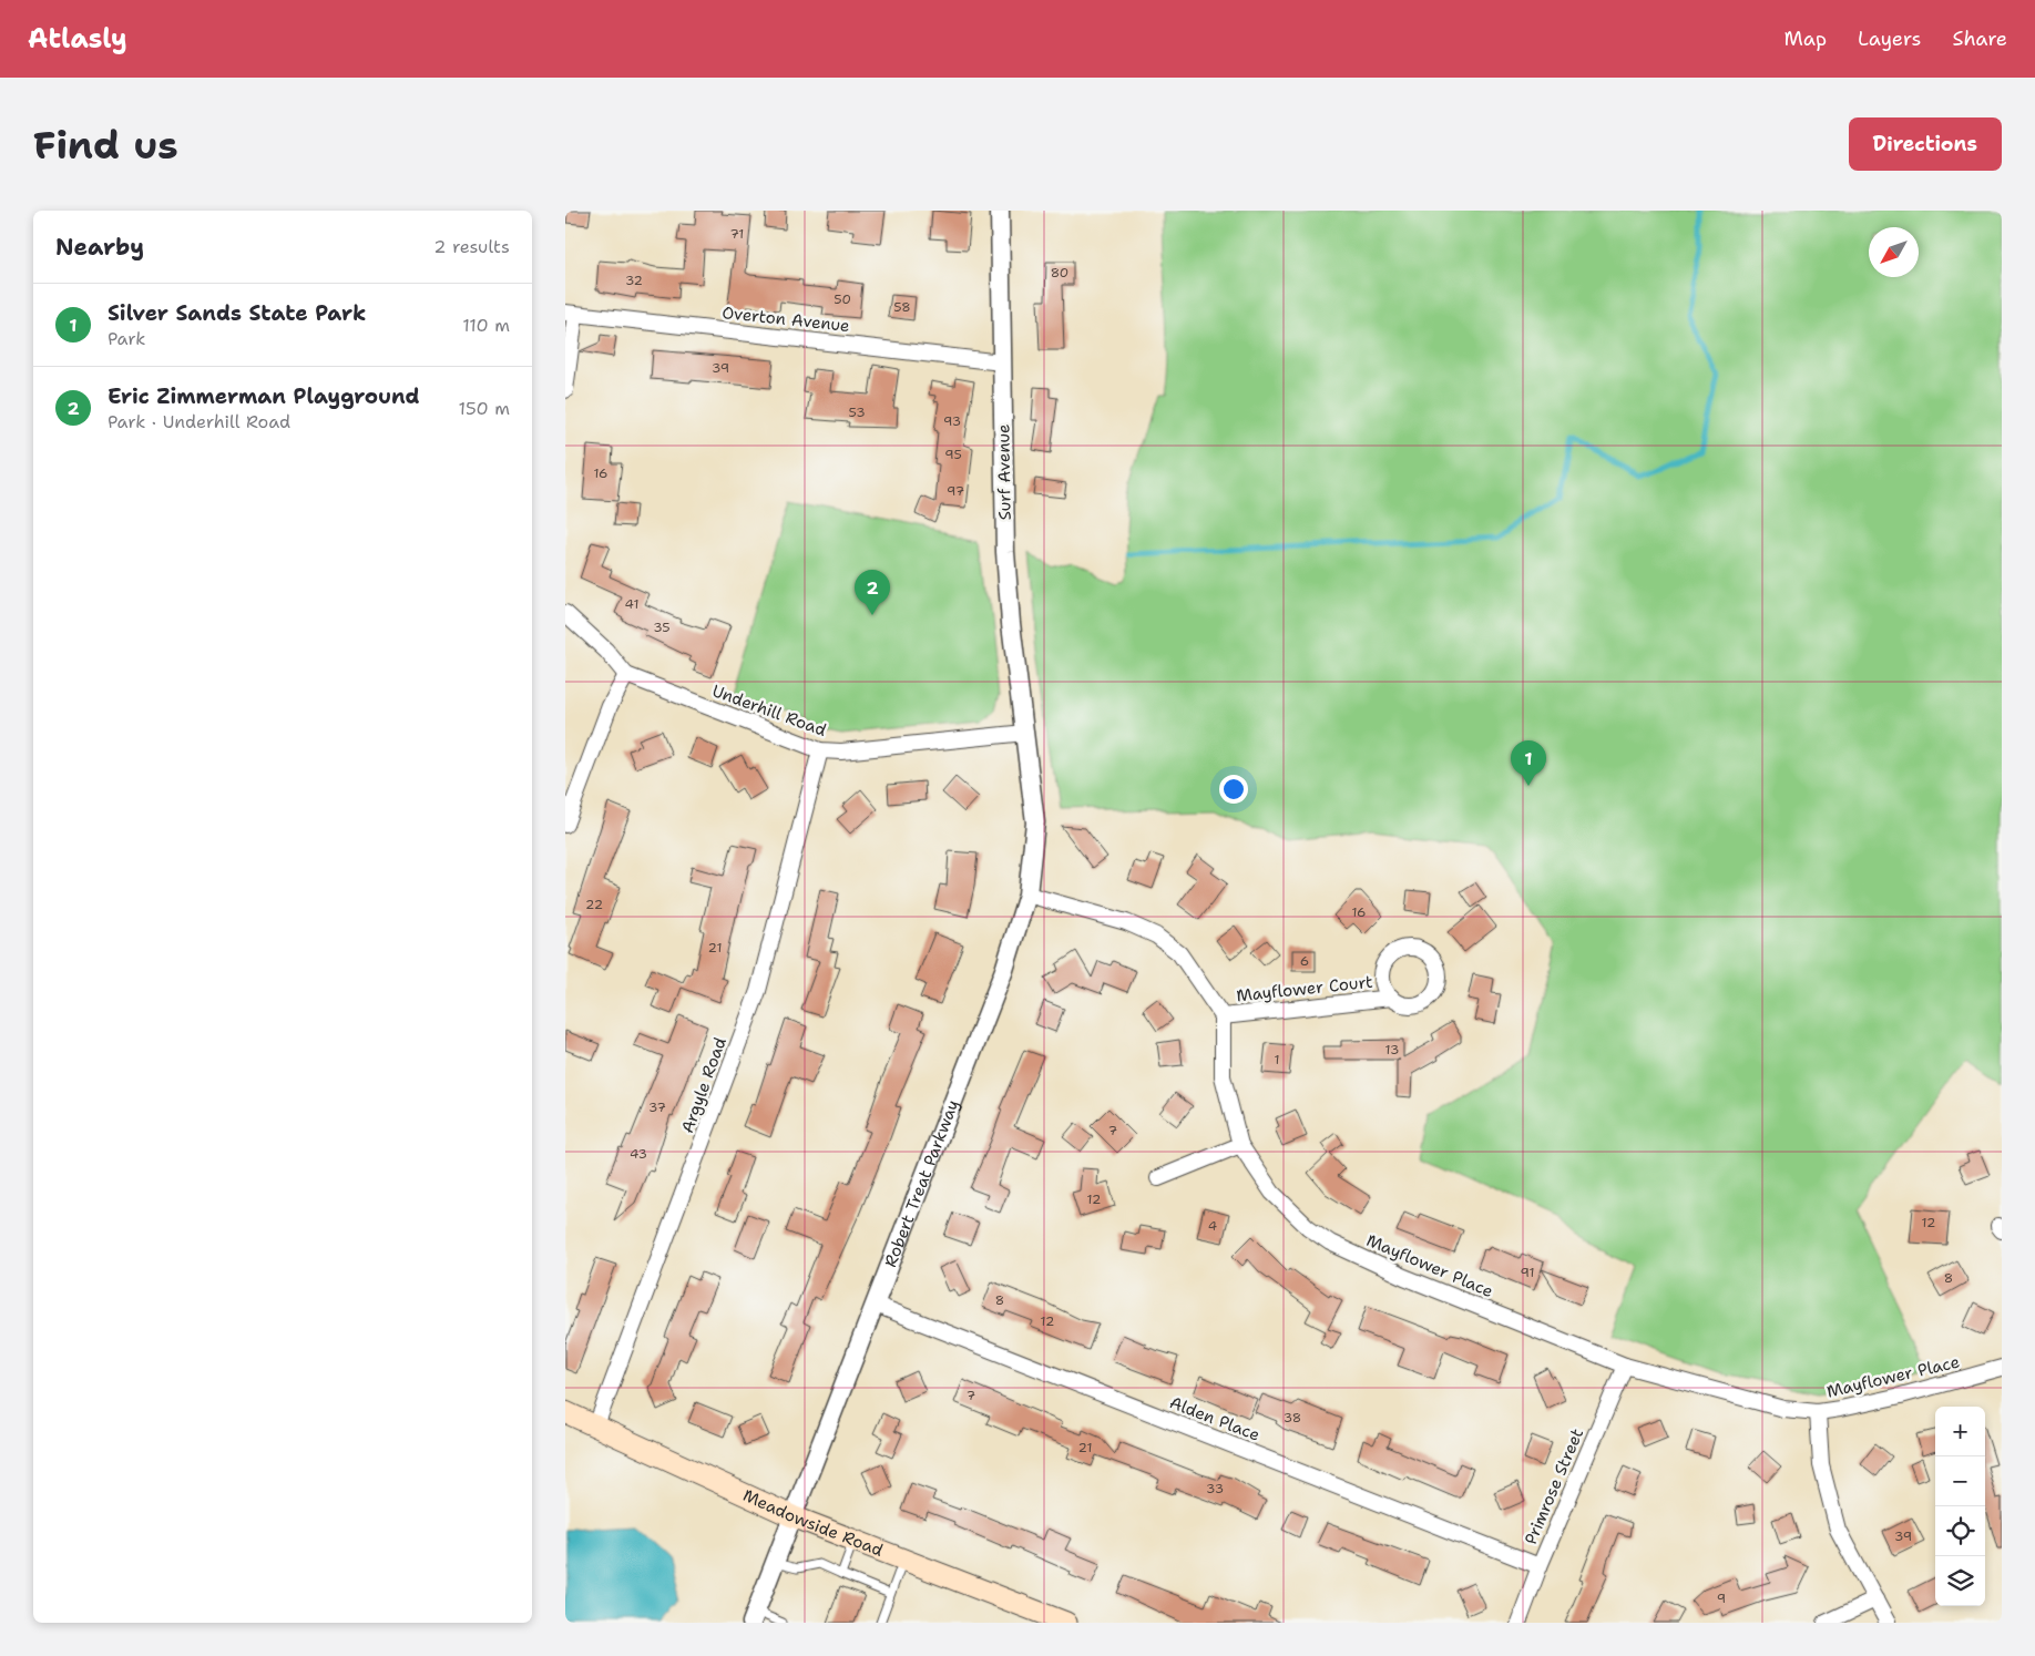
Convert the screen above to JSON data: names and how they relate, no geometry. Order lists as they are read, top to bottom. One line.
{"streets":{"main road":["Meadowside Road"],"street":["Overton Avenue","Surf Avenue","Underhill Road","Mayflower Court","Argyle Road","Robert Treat Parkway","Mayflower Place","Alden Place","Primrose Street"]},"crossings":[["Overton Avenue","Surf Avenue"],["Surf Avenue","Underhill Road"],["Surf Avenue","Robert Treat Parkway"],["Underhill Road","Argyle Road"],["Underhill Road","Robert Treat Parkway"],["Mayflower Court","Mayflower Place"],["Argyle Road","Meadowside Road"],["Robert Treat Parkway","Alden Place"],["Robert Treat Parkway","Meadowside Road"],["Mayflower Place","Primrose Street"],["Alden Place","Primrose Street"]],"house_numbers":["71","80","32","50","58","39","53","93","95","16","97","41","35","22","16","21","6","13","1","37","7","43","12","12","4","91","8","8","12","7","38","21","33","39","9"],"north":"bottom left","page":{"header":"Atlasly","nav":["Map","Layers","Share"],"buttons":"Directions","title":"Find us","heading":["Nearby","2 results"],"list":[{"mark":"1","name":"Silver Sands State Park","note":"Park","value":"110 m"},{"mark":"2","name":"Eric Zimmerman Playground","note":"Park · Underhill Road","value":"150 m"}],"pins":["2","1"],"map_buttons":["+","−"]}}
